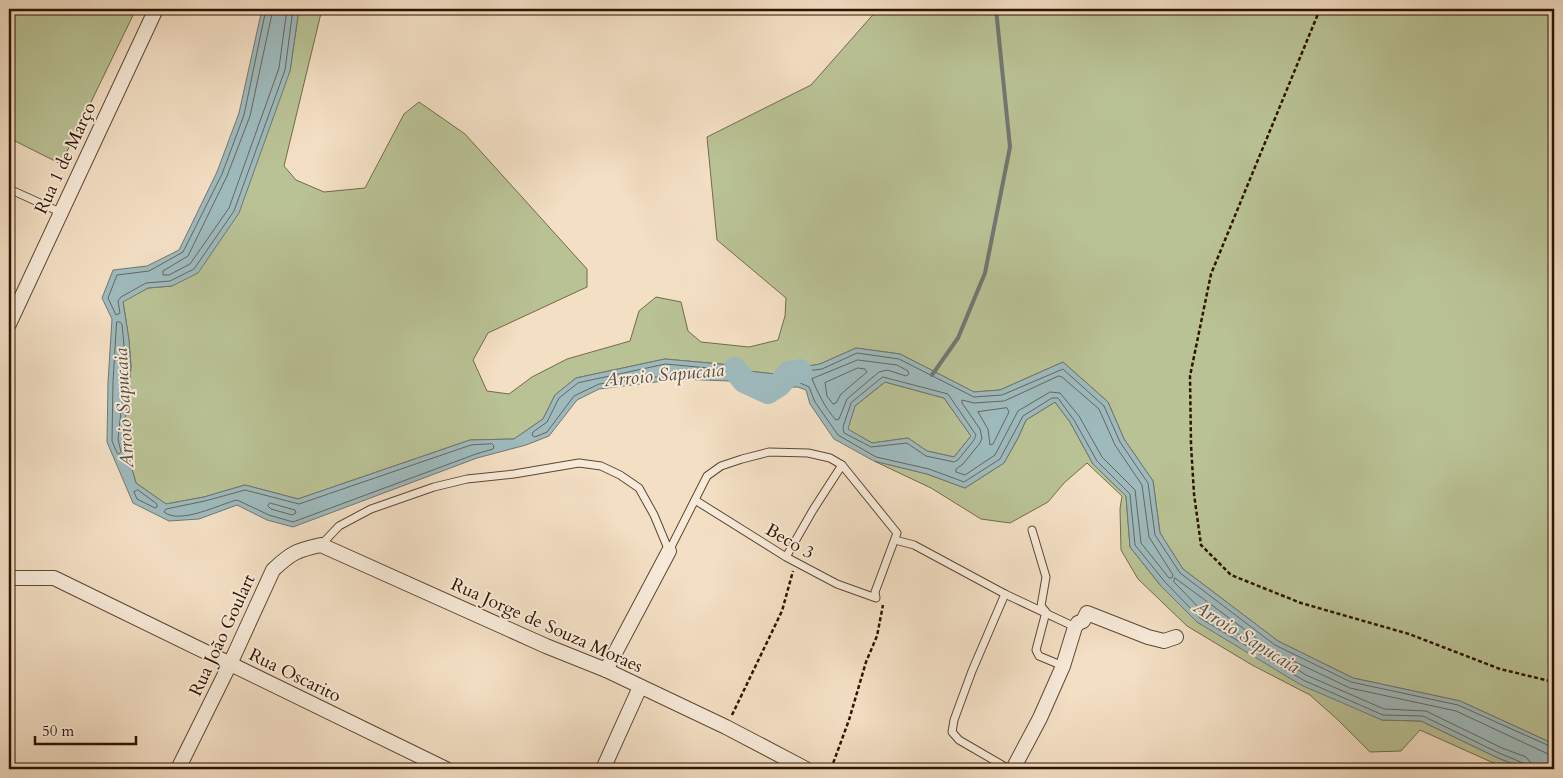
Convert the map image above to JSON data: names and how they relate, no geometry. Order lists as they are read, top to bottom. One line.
{"streets":{"street":["Rua 1 de Março","Rua Jorge de Souza Moraes","Rua João Goulart","Rua Oscarito"],"lane":["Beco 3"]},"crossings":[["Rua Jorge de Souza Moraes","Rua João Goulart"],["Rua João Goulart","Rua Oscarito"]],"water":["Arroio Sapucaia"],"scale_bar":"50 m"}
